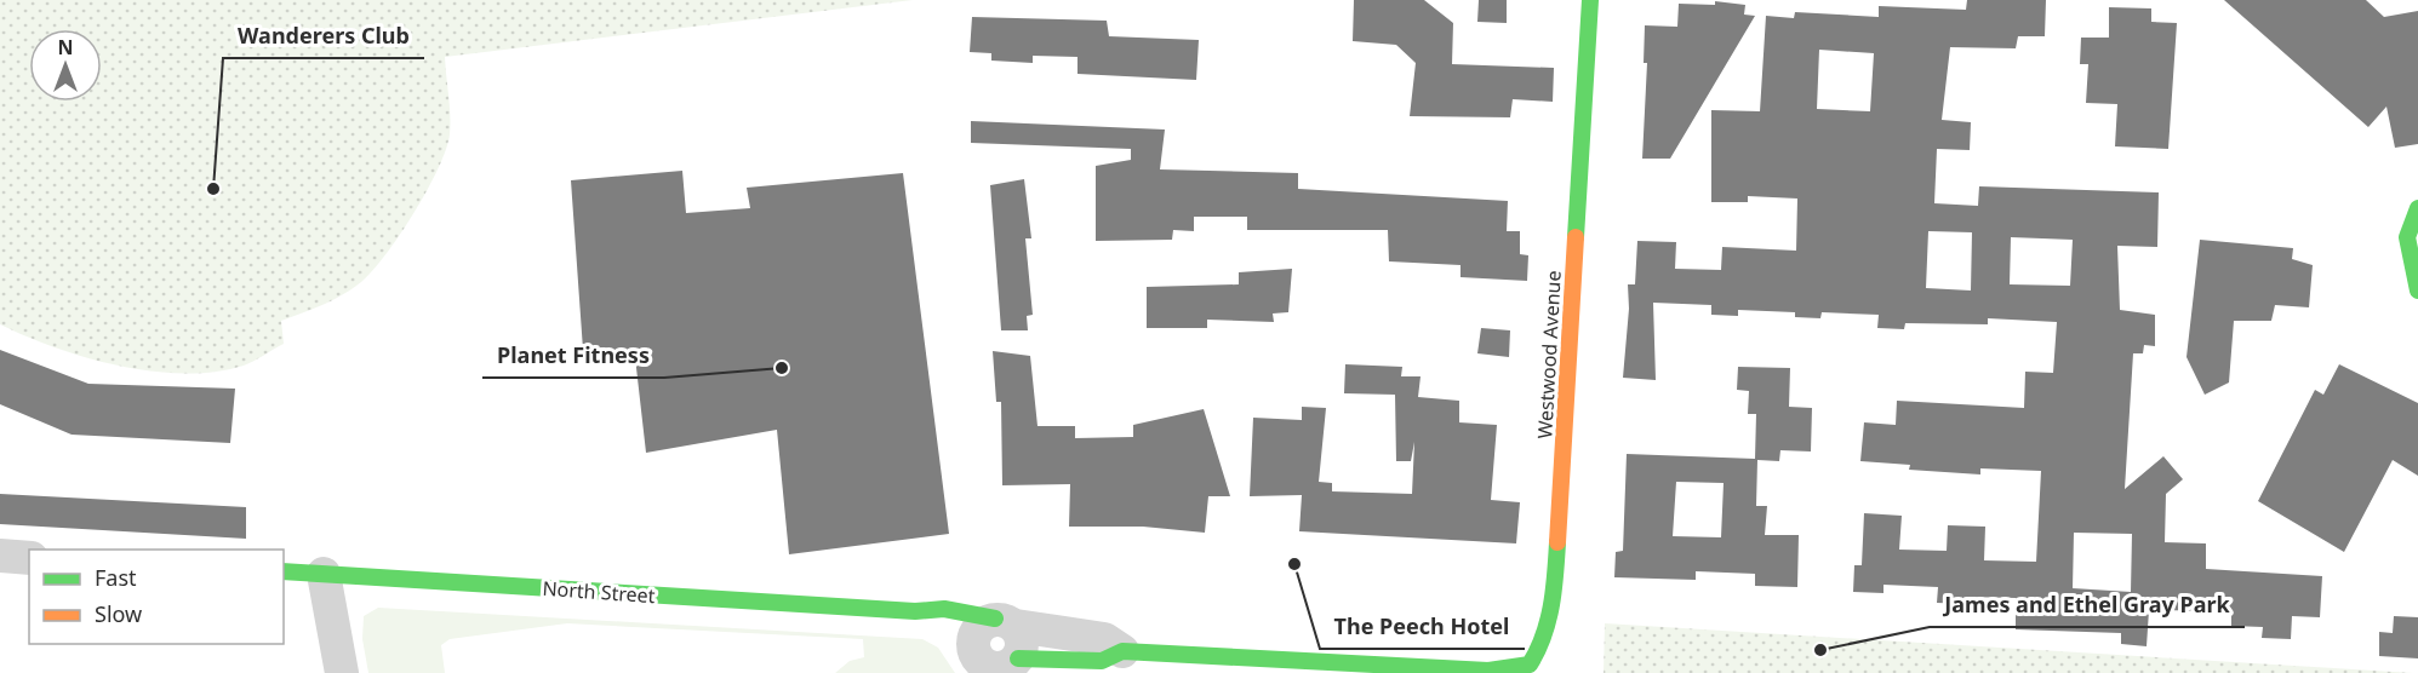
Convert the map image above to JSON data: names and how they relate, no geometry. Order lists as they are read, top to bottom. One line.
{"streets":{"street":["Westwood Avenue","North Street"]},"crossings":[["Westwood Avenue","North Street"]],"places":["Wanderers Club","Planet Fitness","The Peech Hotel","James and Ethel Gray Park"],"legend":["Fast","Slow"],"north":"top"}
